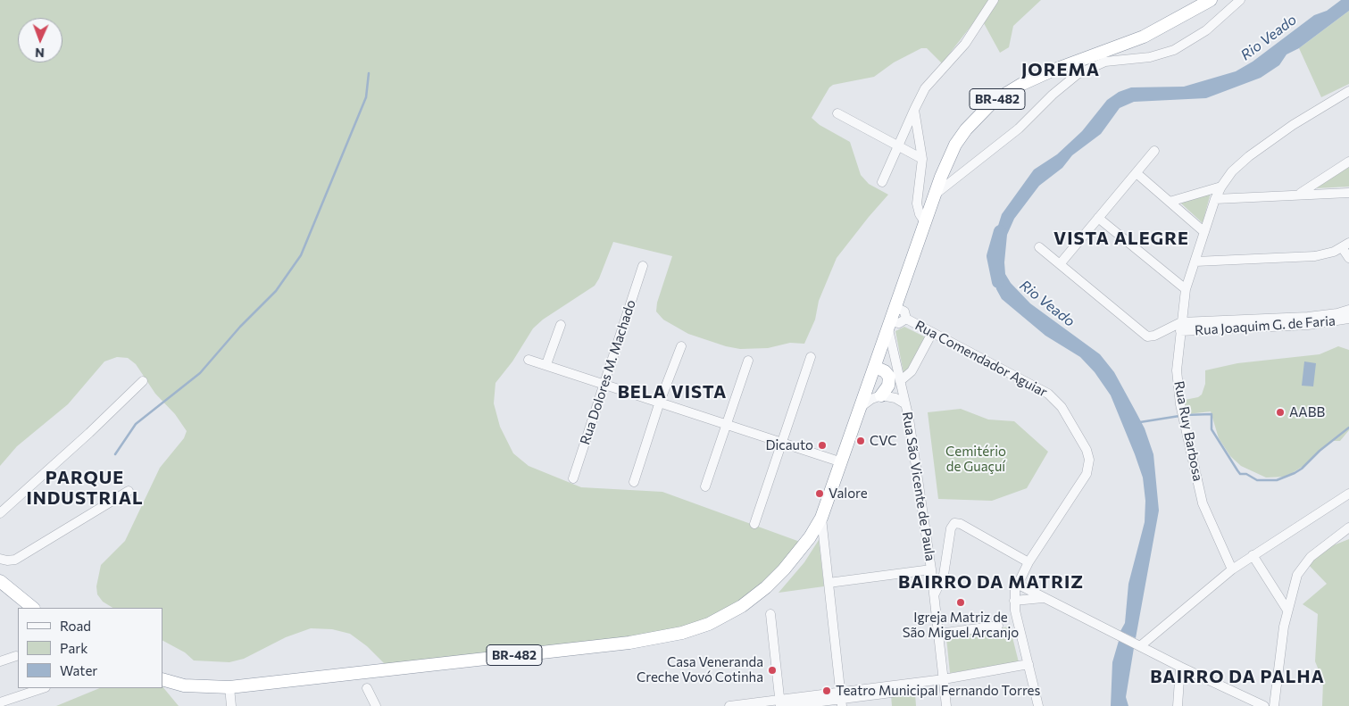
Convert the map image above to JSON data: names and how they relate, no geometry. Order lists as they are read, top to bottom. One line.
{"streets":{"highway":["BR-482"],"street":["Rua Joaquim G. de Faria","Rua Comendador Aguiar","Rua Dolores M. Machado","Rua Ruy Barbosa","Rua São Vicente de Paula"]},"crossings":[["BR-482","Rua Comendador Aguiar"],["BR-482","Rua São Vicente de Paula"],["Rua Joaquim G. de Faria","Rua Ruy Barbosa"]],"districts":["JOREMA","VISTA ALEGRE","BELA VISTA","PARQUE INDUSTRIAL","BAIRRO DA MATRIZ","BAIRRO DA PALHA"],"water":["Rio Veado"],"parks":["Cemitério de Guaçuí"],"places":["AABB","CVC","Dicauto","Valore","Igreja Matriz de São Miguel Arcanjo","Casa Veneranda Creche Vovó Cotinha","Teatro Municipal Fernando Torres"],"legend":["Road","Park","Water"],"north":"bottom"}
